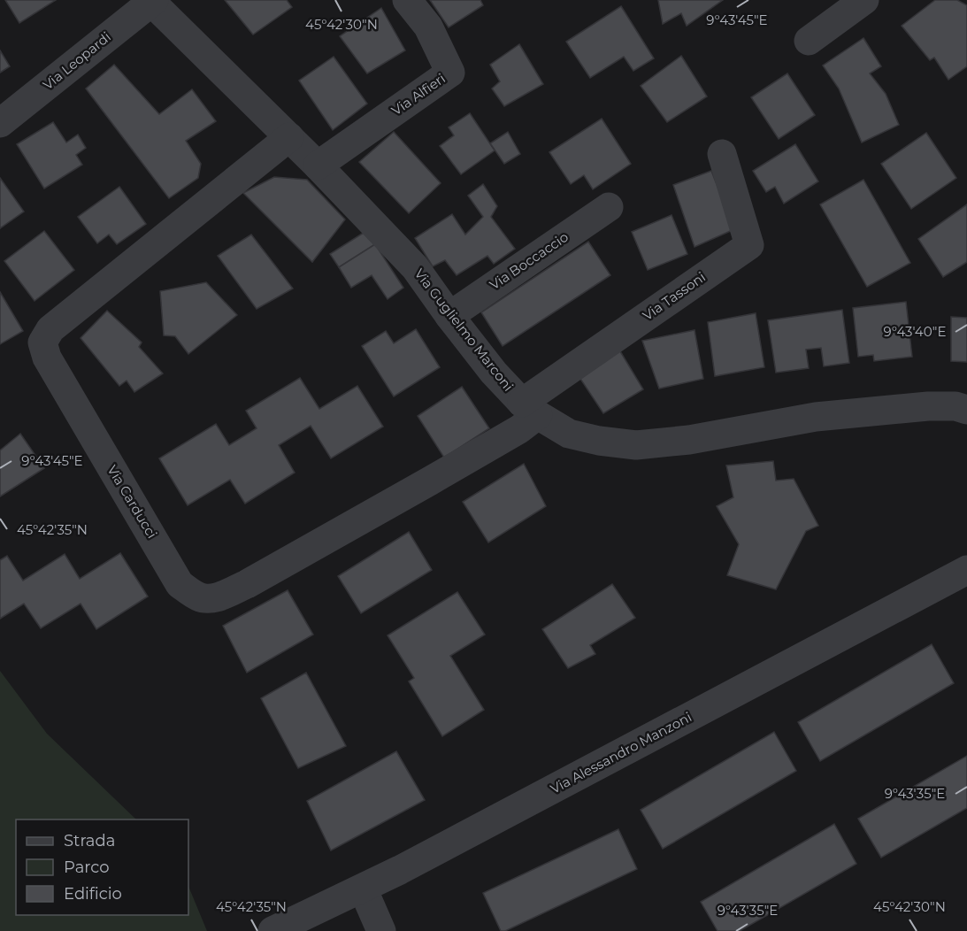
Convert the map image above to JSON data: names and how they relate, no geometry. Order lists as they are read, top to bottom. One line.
{"streets":{"street":["Via Leopardi","Via Alfieri","Via Boccaccio","Via Tassoni","Via Guglielmo Marconi","Via Carducci","Via Alessandro Manzoni"]},"crossings":[["Via Leopardi","Via Guglielmo Marconi"],["Via Alfieri","Via Guglielmo Marconi"],["Via Boccaccio","Via Guglielmo Marconi"],["Via Tassoni","Via Guglielmo Marconi"],["Via Tassoni","Via Carducci"],["Via Guglielmo Marconi","Via Carducci"]],"legend":["Strada","Parco","Edificio"],"coordinates":["9°43'45\"E","45°42'30\"N","9°43'40\"E","45°42'35\"N","9°43'35\"E"]}
